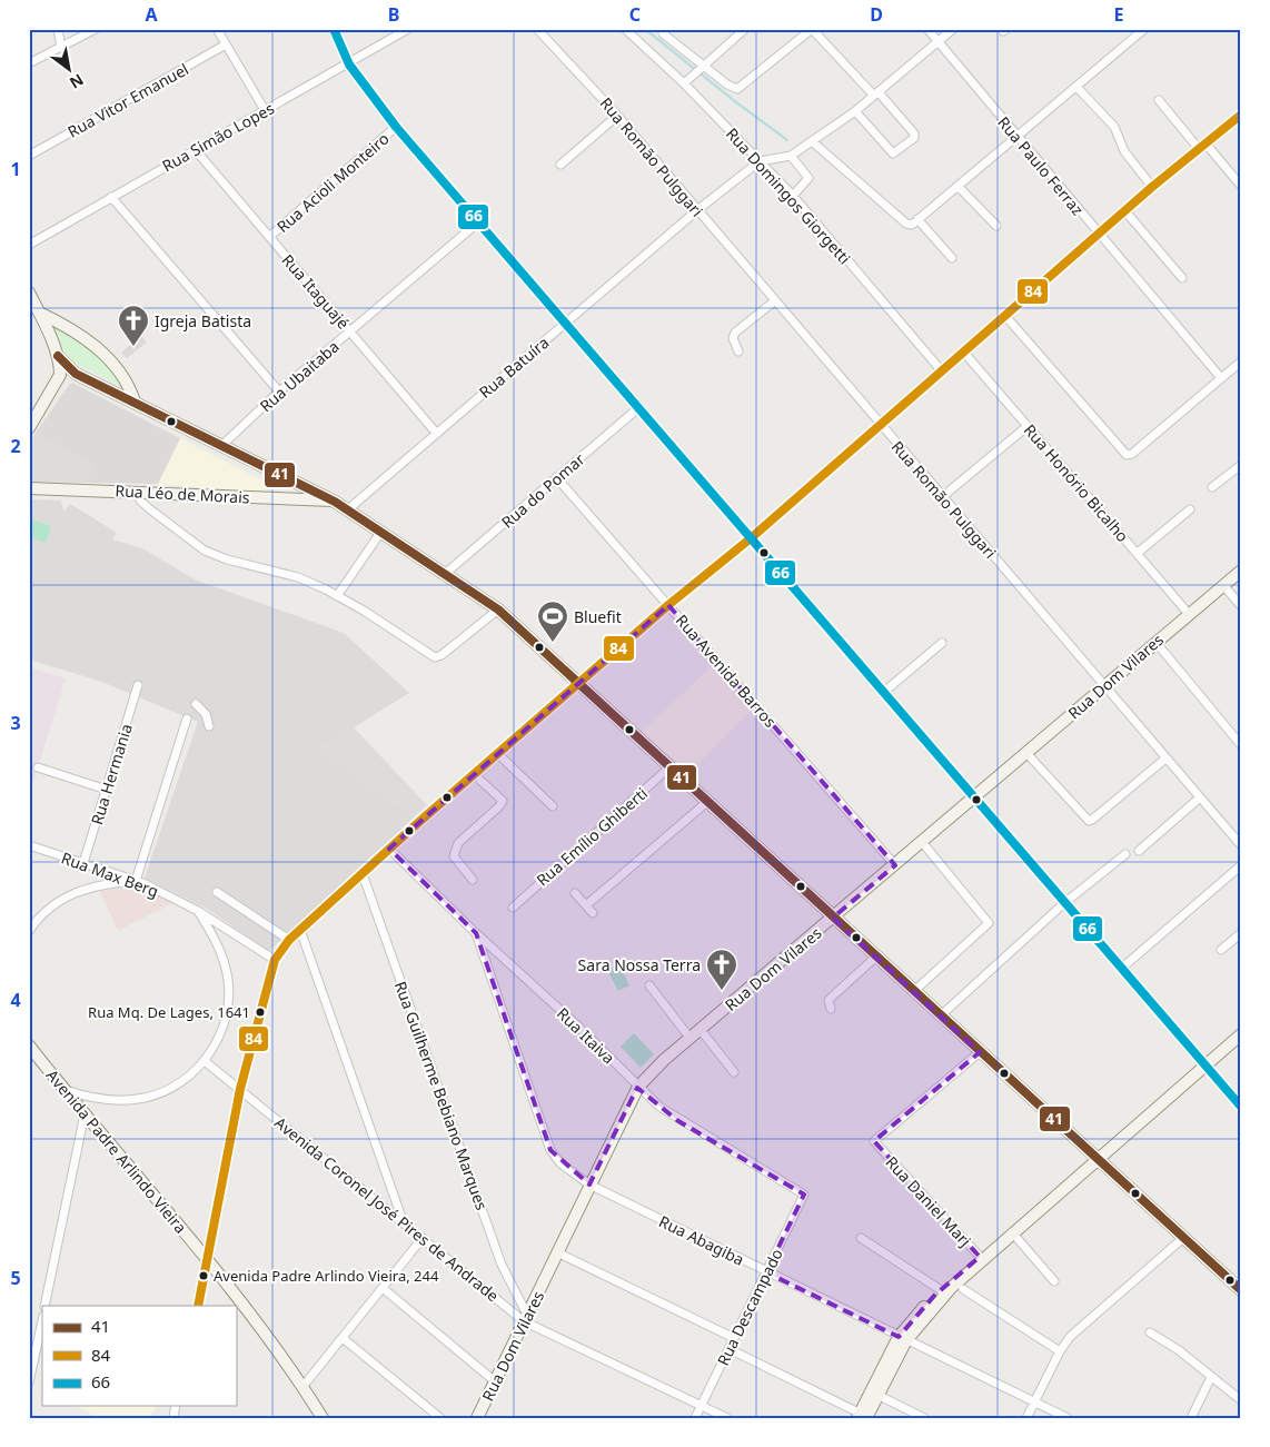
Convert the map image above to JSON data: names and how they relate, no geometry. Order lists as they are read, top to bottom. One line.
{"streets":{"main road":["Rua Léo de Morais","Rua Dom Vilares","Avenida Padre Arlindo Vieira"],"street":["Rua Vitor Emanuel","Rua Simão Lopes","Rua Romão Pulggari","Rua Paulo Ferraz","Rua Acioli Monteiro","Rua Domingos Giorgetti","Rua Itaguajé","Rua Batuíra","Rua Ubaitaba","Rua Honório Bicalho","Rua do Pomar","Rua Avenida Barros","Rua Hermania","Rua Emílio Ghiberti","Rua Max Berg","Rua Itaiva","Rua Guilherme Bebiano Marques","Rua Daniel Marj","Avenida Coronel José Pires de Andrade","Rua Abagiba","Rua Descampado"]},"crossings":[["Rua Simão Lopes","Rua Itaguajé"],["Rua Romão Pulggari","Rua Batuíra"],["Rua Romão Pulggari","Rua Dom Vilares"],["Rua Acioli Monteiro","Rua Itaguajé"],["Rua Domingos Giorgetti","Rua Batuíra"],["Rua Itaguajé","Rua Batuíra"],["Rua Itaguajé","Rua Ubaitaba"],["Rua Honório Bicalho","Rua Dom Vilares"],["Rua do Pomar","Rua Avenida Barros"],["Rua Avenida Barros","Rua Dom Vilares"],["Rua Dom Vilares","Rua Itaiva"],["Rua Dom Vilares","Rua Guilherme Bebiano Marques"],["Rua Dom Vilares","Avenida Coronel José Pires de Andrade"],["Rua Dom Vilares","Rua Abagiba"],["Rua Hermania","Rua Max Berg"],["Rua Itaiva","Rua Abagiba"],["Rua Itaiva","Rua Descampado"],["Rua Guilherme Bebiano Marques","Avenida Coronel José Pires de Andrade"],["Avenida Coronel José Pires de Andrade","Rua Descampado"],["Rua Abagiba","Rua Descampado"]],"places":{"church":["Igreja Batista","Sara Nossa Terra"],"sports":["Bluefit"],"other":["Rua Mq. De Lages, 1641","Avenida Padre Arlindo Vieira, 244"]},"lines":["transit line 66","transit line 84","transit line 41"],"legend":["41","84","66"],"north":"bottom right","grid":{"columns":["A","B","C","D","E"],"rows":["1","2","3","4","5"]}}
